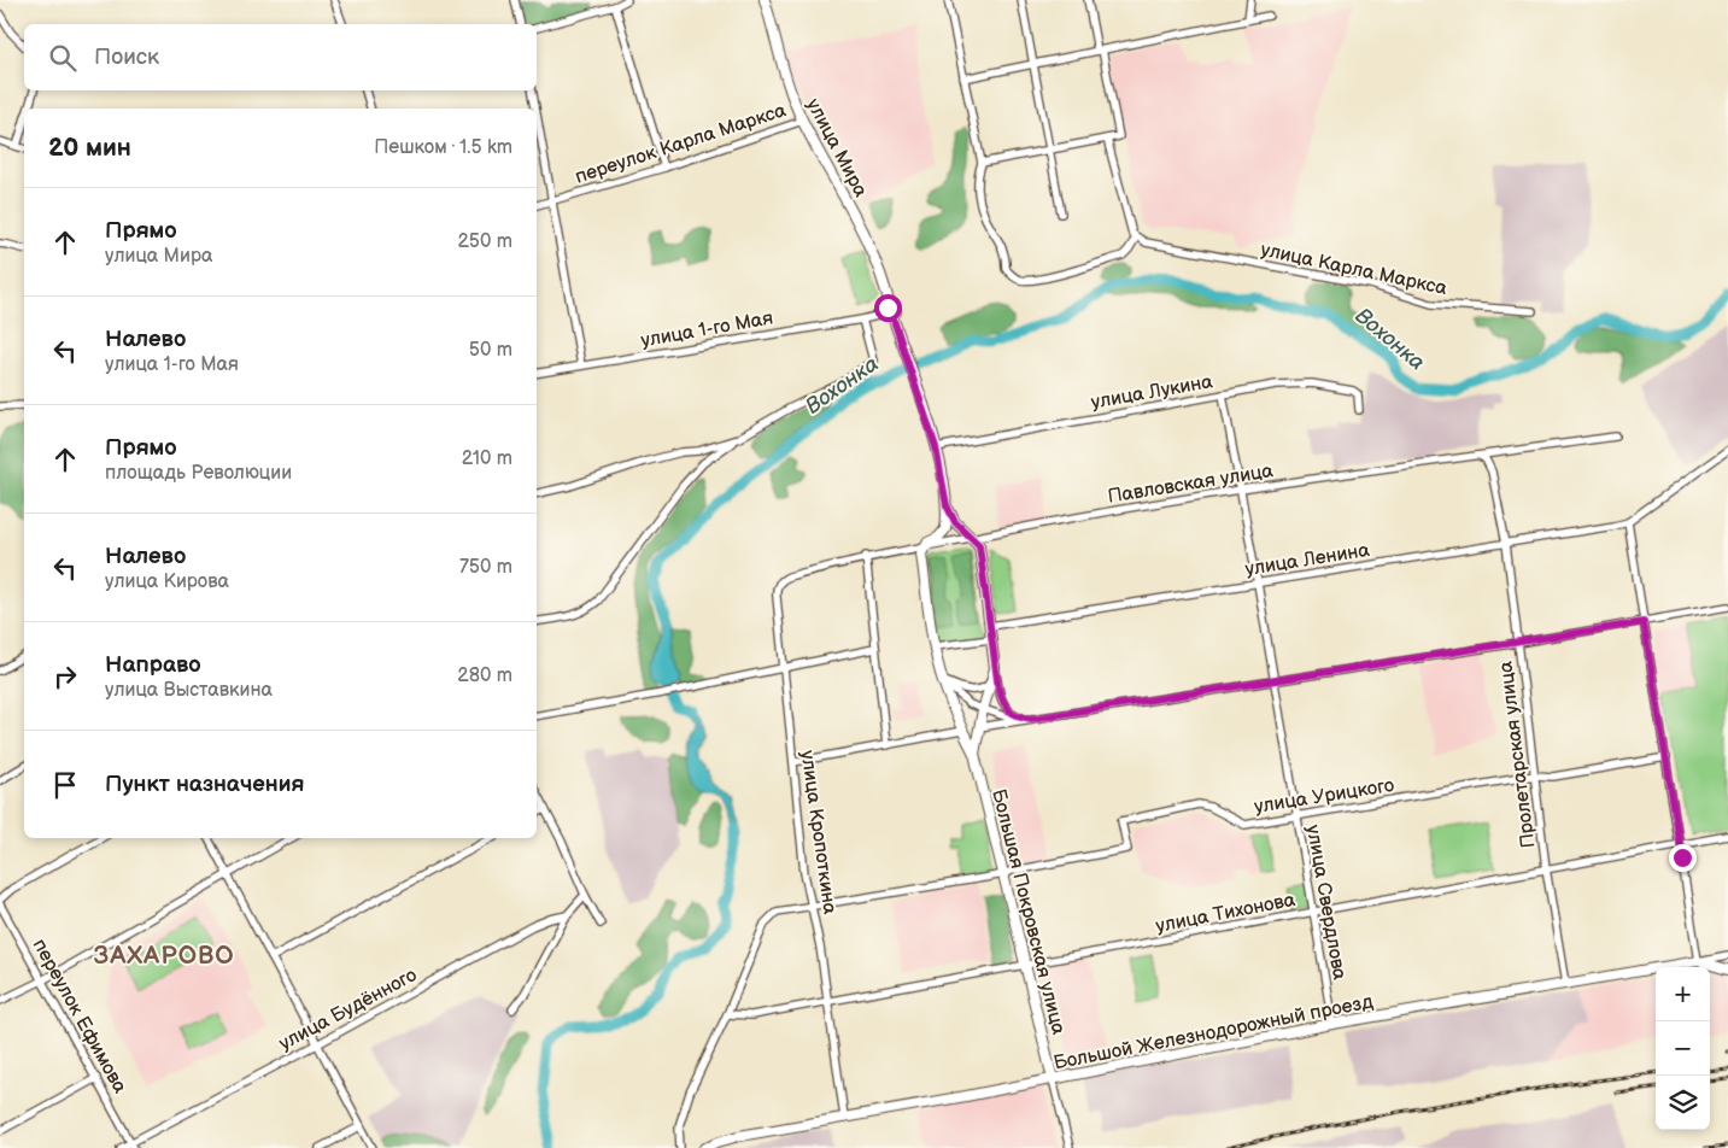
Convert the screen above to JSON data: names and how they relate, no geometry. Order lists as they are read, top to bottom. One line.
{"streets":{"main road":["улица Мира","Большая Покровская улица","Большой Железнодорожный проезд"],"street":["переулок Карла Маркса","улица Карла Маркса","улица 1-го Мая","улица Лукина","Павловская улица","улица Ленина","Пролетарская улица","улица Урицкого","улица Кропоткина","улица Свердлова","улица Тихонова","улица Будённого","переулок Ефимова"]},"crossings":[["переулок Карла Маркса","улица Мира"],["улица Мира","улица 1-го Мая"],["улица Мира","улица Лукина"],["улица Лукина","улица Свердлова"],["Павловская улица","Пролетарская улица"],["Павловская улица","улица Кропоткина"],["Павловская улица","улица Свердлова"],["улица Ленина","Пролетарская улица"],["улица Ленина","улица Свердлова"],["Пролетарская улица","улица Урицкого"],["Пролетарская улица","улица Тихонова"],["Пролетарская улица","Большой Железнодорожный проезд"],["улица Урицкого","улица Кропоткина"],["улица Урицкого","улица Свердлова"],["улица Урицкого","Большая Покровская улица"],["улица Урицкого","улица Тихонова"],["улица Кропоткина","улица Тихонова"],["улица Кропоткина","Большой Железнодорожный проезд"],["улица Свердлова","улица Тихонова"],["улица Свердлова","Большой Железнодорожный проезд"],["Большая Покровская улица","улица Тихонова"],["Большая Покровская улица","Большой Железнодорожный проезд"],["улица Будённого","переулок Ефимова"]],"districts":["ЗАХАРОВО"],"water":["Вохонка"],"page":{"search":"Поиск","heading":["20 мин","Пешком · 1.5 km"],"list":[["Прямо","улица Мира","250 m"],["Налево","улица 1-го Мая","50 m"],["Прямо","площадь Революции","210 m"],["Налево","улица Кирова","750 m"],["Направо","улица Выставкина","280 m"],"Пункт назначения"],"map_buttons":["+","−"]}}
